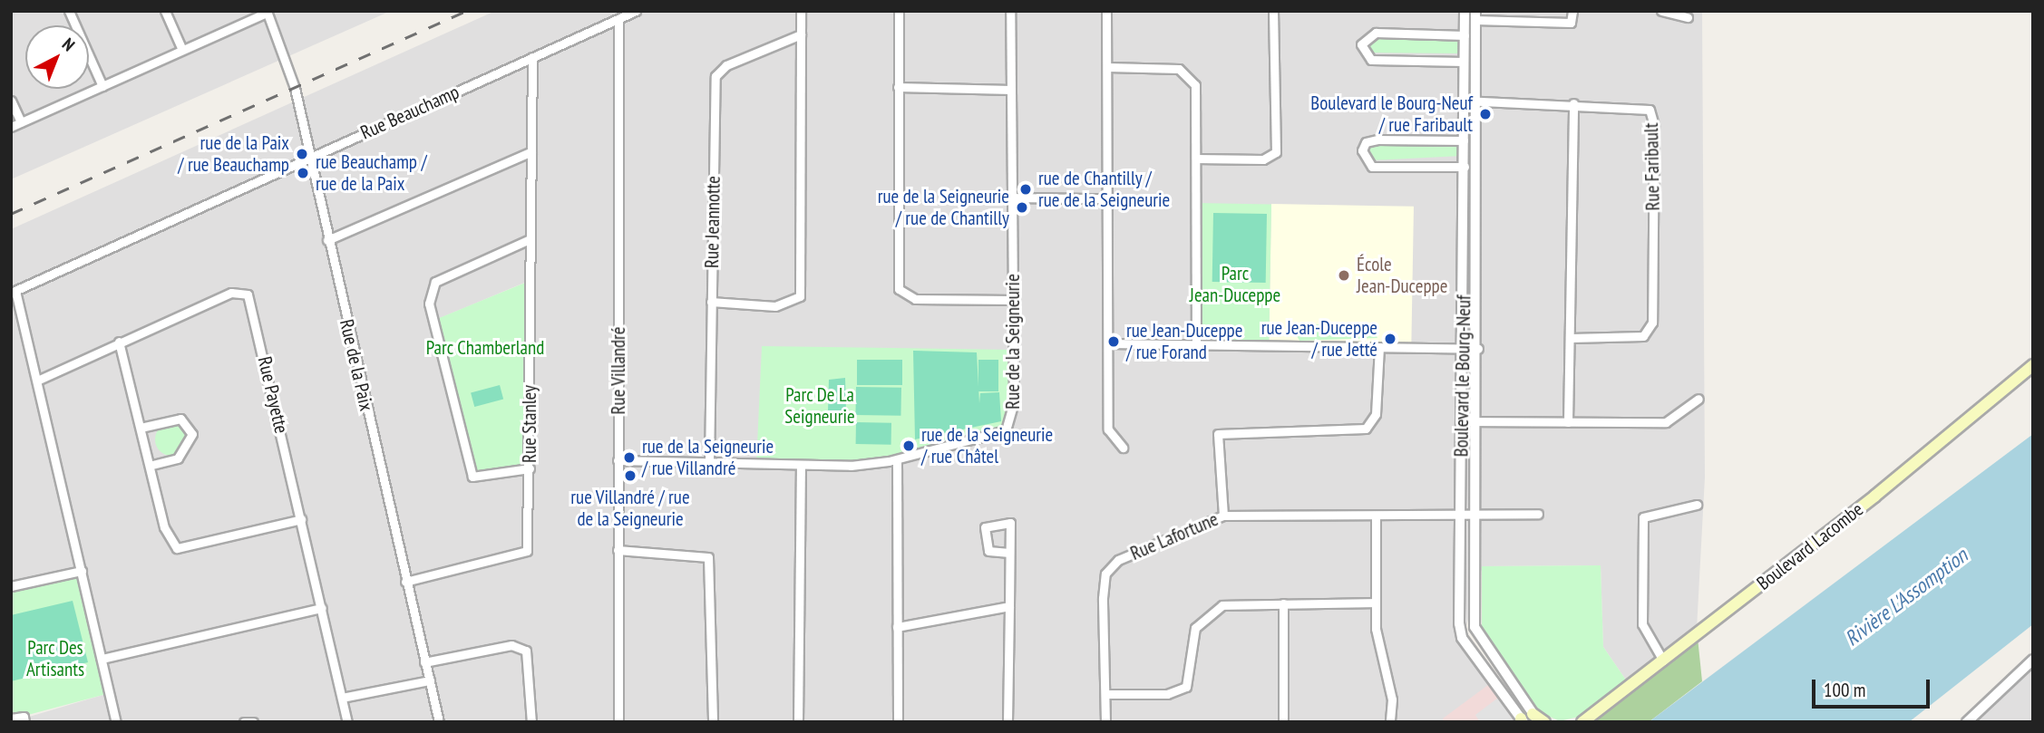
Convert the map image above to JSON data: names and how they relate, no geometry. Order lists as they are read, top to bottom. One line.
{"streets":{"main road":["Boulevard Lacombe"],"street":["Rue Beauchamp","Rue Faribault","Rue Jeannotte","Rue de la Seigneurie","Rue de la Paix","Rue Villandré","Boulevard le Bourg-Neuf","Rue Payette","Rue Stanley","Rue Lafortune"]},"crossings":[["Rue Beauchamp","Rue de la Paix"],["Rue Beauchamp","Rue Villandré"],["Rue Beauchamp","Rue Stanley"],["Rue Faribault","Boulevard le Bourg-Neuf"],["Rue Jeannotte","Rue de la Seigneurie"],["Rue de la Seigneurie","Rue Villandré"],["Rue de la Paix","Rue Stanley"],["Boulevard le Bourg-Neuf","Rue Lafortune"]],"water":["Rivière L'Assomption"],"parks":["Parc Jean-Duceppe","Parc Chamberland","Parc De La Seigneurie","Parc Des Artisants"],"places":["Boulevard le Bourg-Neuf / rue Faribault","rue de la Paix / rue Beauchamp","rue Beauchamp / rue de la Paix","rue de Chantilly / rue de la Seigneurie","rue de la Seigneurie / rue de Chantilly","École Jean-Duceppe","rue Jean-Duceppe / rue Jetté","rue Jean-Duceppe / rue Forand","rue de la Seigneurie / rue Châtel","rue de la Seigneurie / rue Villandré","rue Villandré / rue de la Seigneurie"],"scale_bar":"100 m","north":"top right"}
